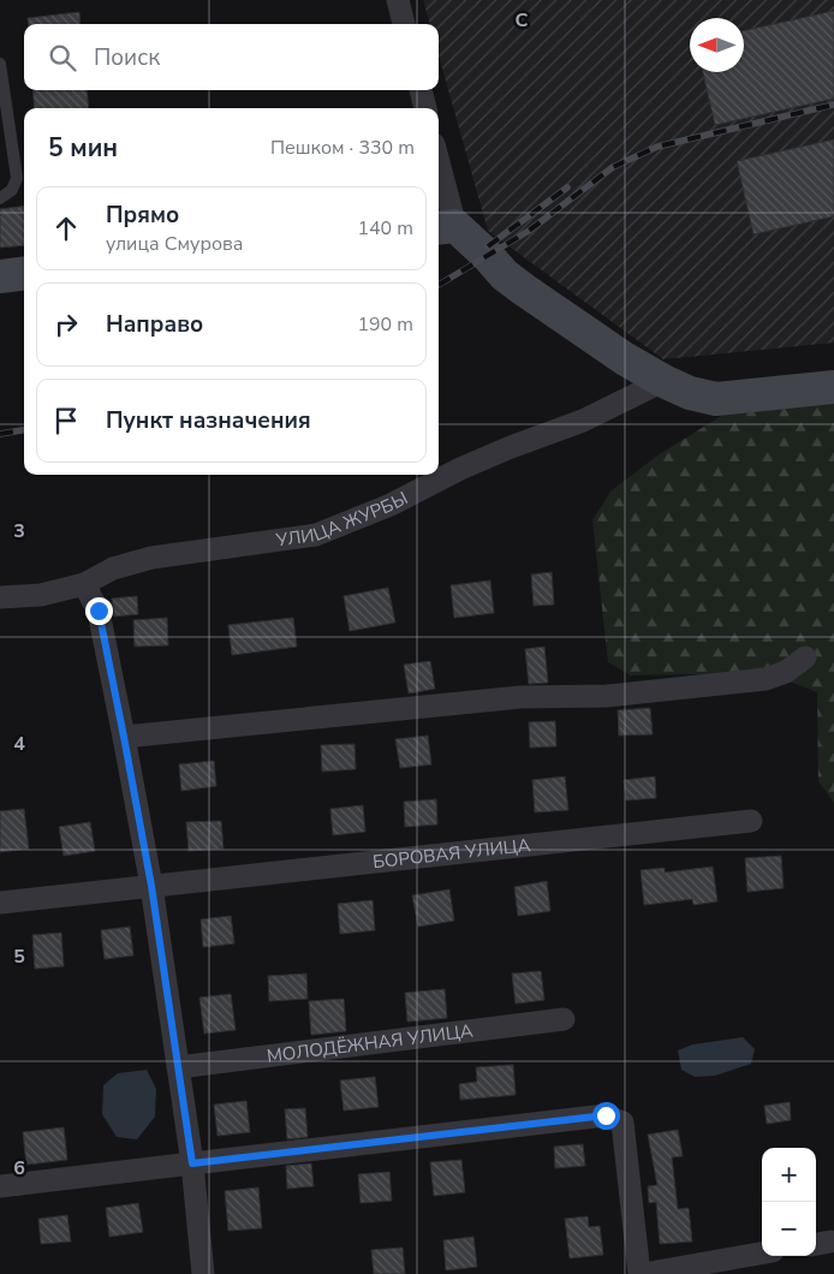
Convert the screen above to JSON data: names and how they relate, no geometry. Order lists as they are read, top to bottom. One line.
{"streets":{"street":["УЛИЦА ЖУРБЫ","БОРОВАЯ УЛИЦА","МОЛОДЁЖНАЯ УЛИЦА"]},"north":"left","page":{"search":"Поиск","heading":["5 мин","Пешком · 330 m"],"list":[["Прямо","улица Смурова","140 m"],["Направо","190 m"],"Пункт назначения"],"map_buttons":["+","−"]},"grid":{"columns":["C"],"rows":["3","4","5","6"]}}
